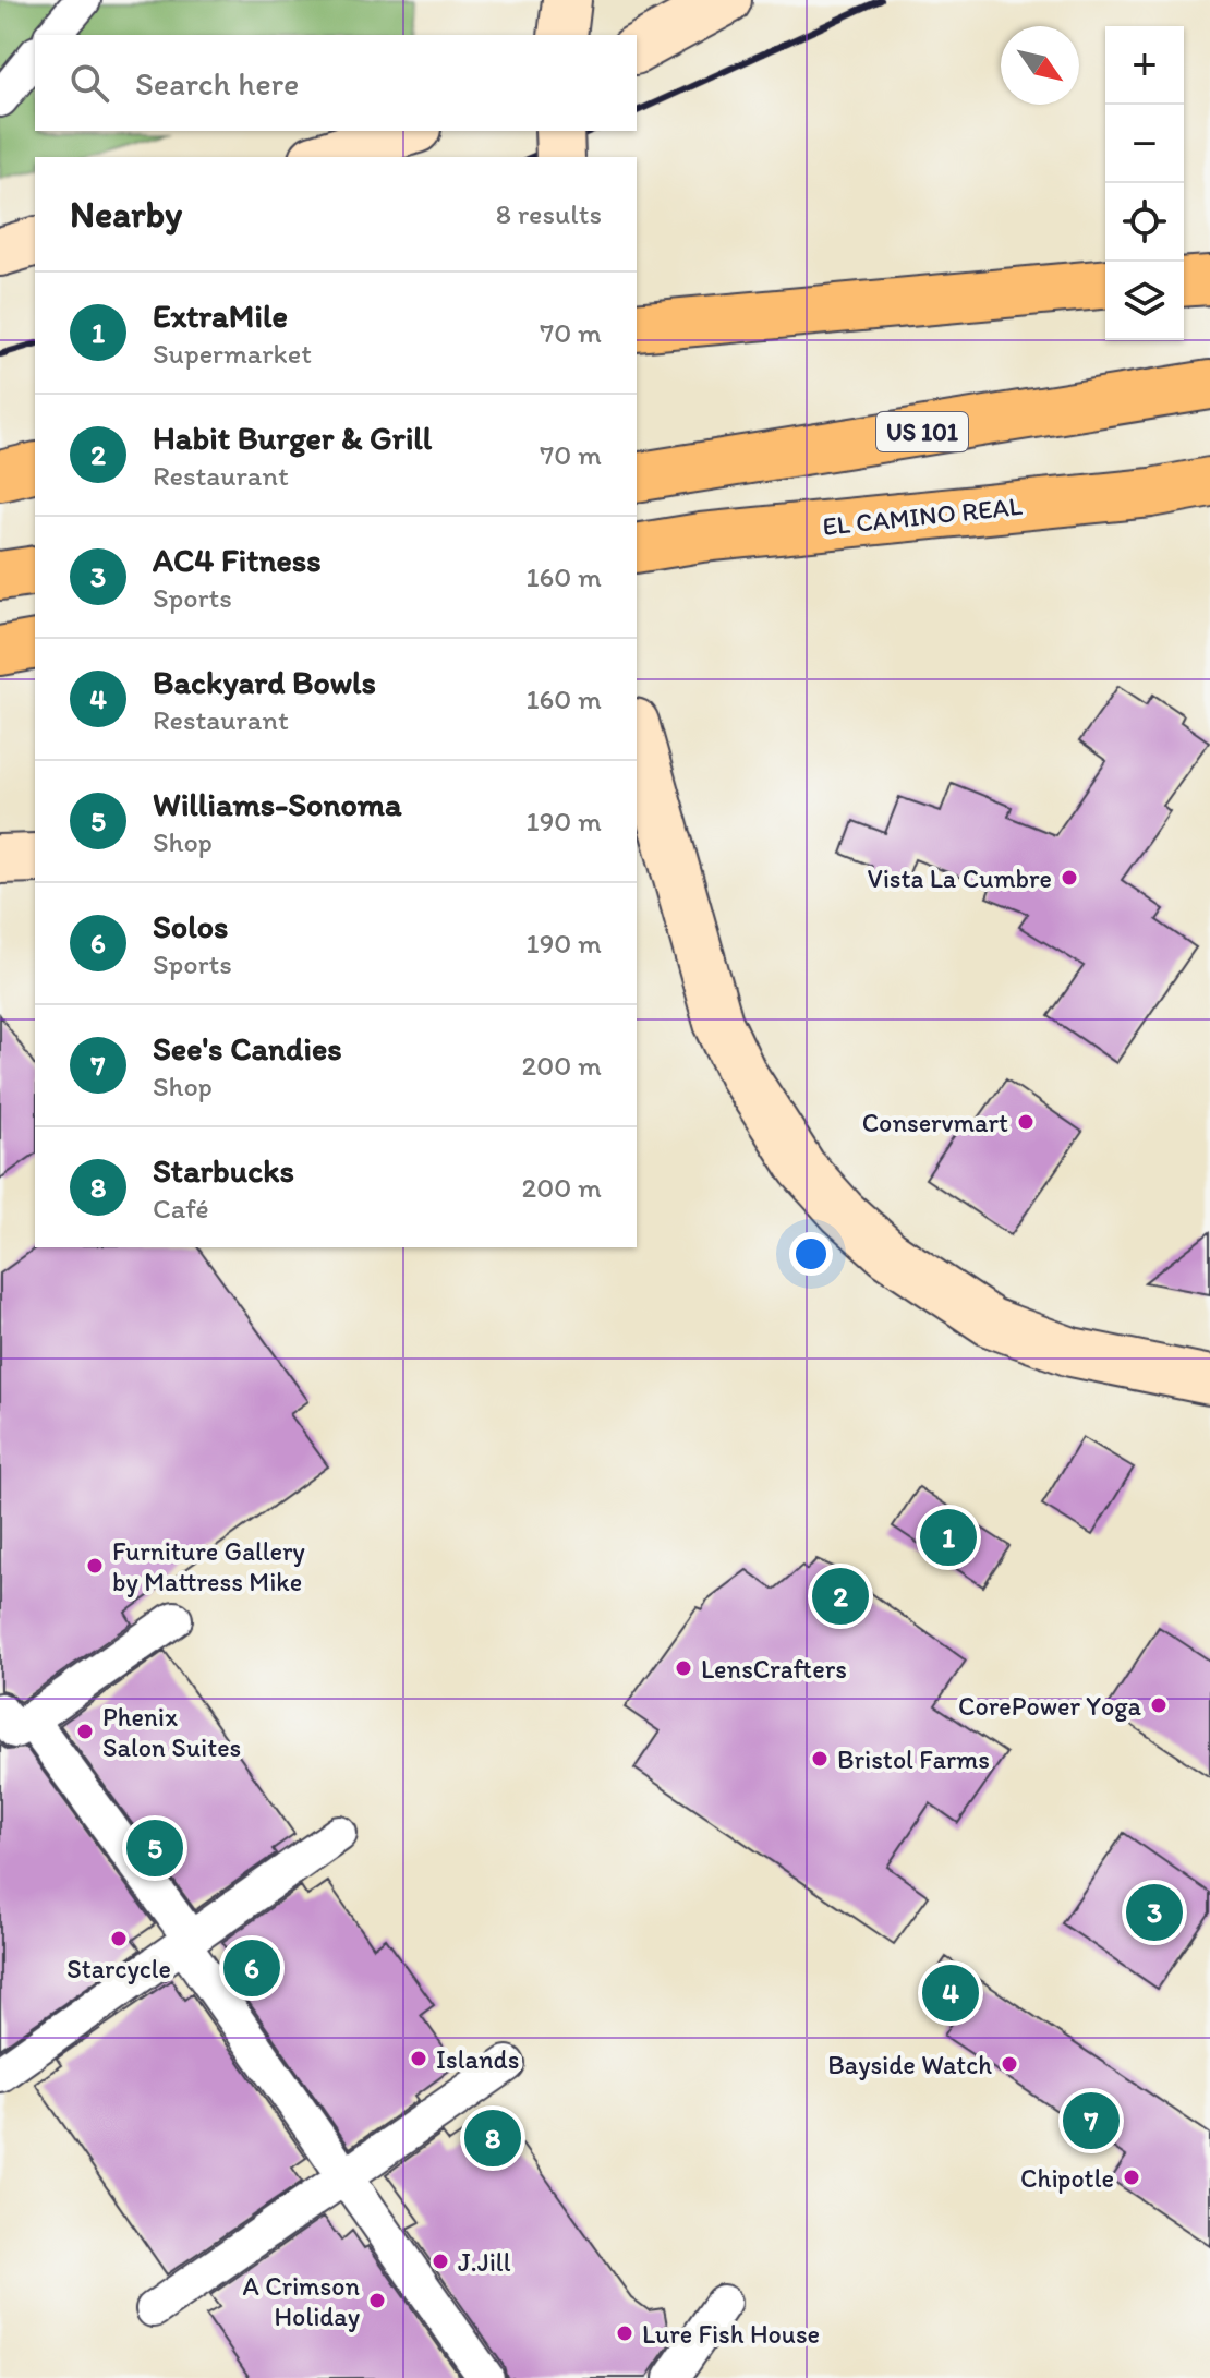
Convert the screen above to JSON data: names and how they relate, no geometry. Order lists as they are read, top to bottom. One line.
{"streets":{"highway":["US 101","EL CAMINO REAL"]},"places":["Vista La Cumbre","Conservmart","Furniture Gallery by Mattress Mike","LensCrafters","CorePower Yoga","Phenix Salon Suites","Bristol Farms","Starcycle","Islands","Bayside Watch","Chipotle","J.Jill","A Crimson Holiday","Lure Fish House"],"north":"bottom right","page":{"map_buttons":["+","−"],"search":"Search here","heading":["Nearby","8 results"],"list":[{"mark":"1","name":"ExtraMile","note":"Supermarket","value":"70 m"},{"mark":"2","name":"Habit Burger & Grill","note":"Restaurant","value":"70 m"},{"mark":"3","name":"AC4 Fitness","note":"Sports","value":"160 m"},{"mark":"4","name":"Backyard Bowls","note":"Restaurant","value":"160 m"},{"mark":"5","name":"Williams-Sonoma","note":"Shop","value":"190 m"},{"mark":"6","name":"Solos","note":"Sports","value":"190 m"},{"mark":"7","name":"See's Candies","note":"Shop","value":"200 m"},{"mark":"8","name":"Starbucks","note":"Café","value":"200 m"}],"pins":["1","2","5","3","6","4","7","8"]}}
